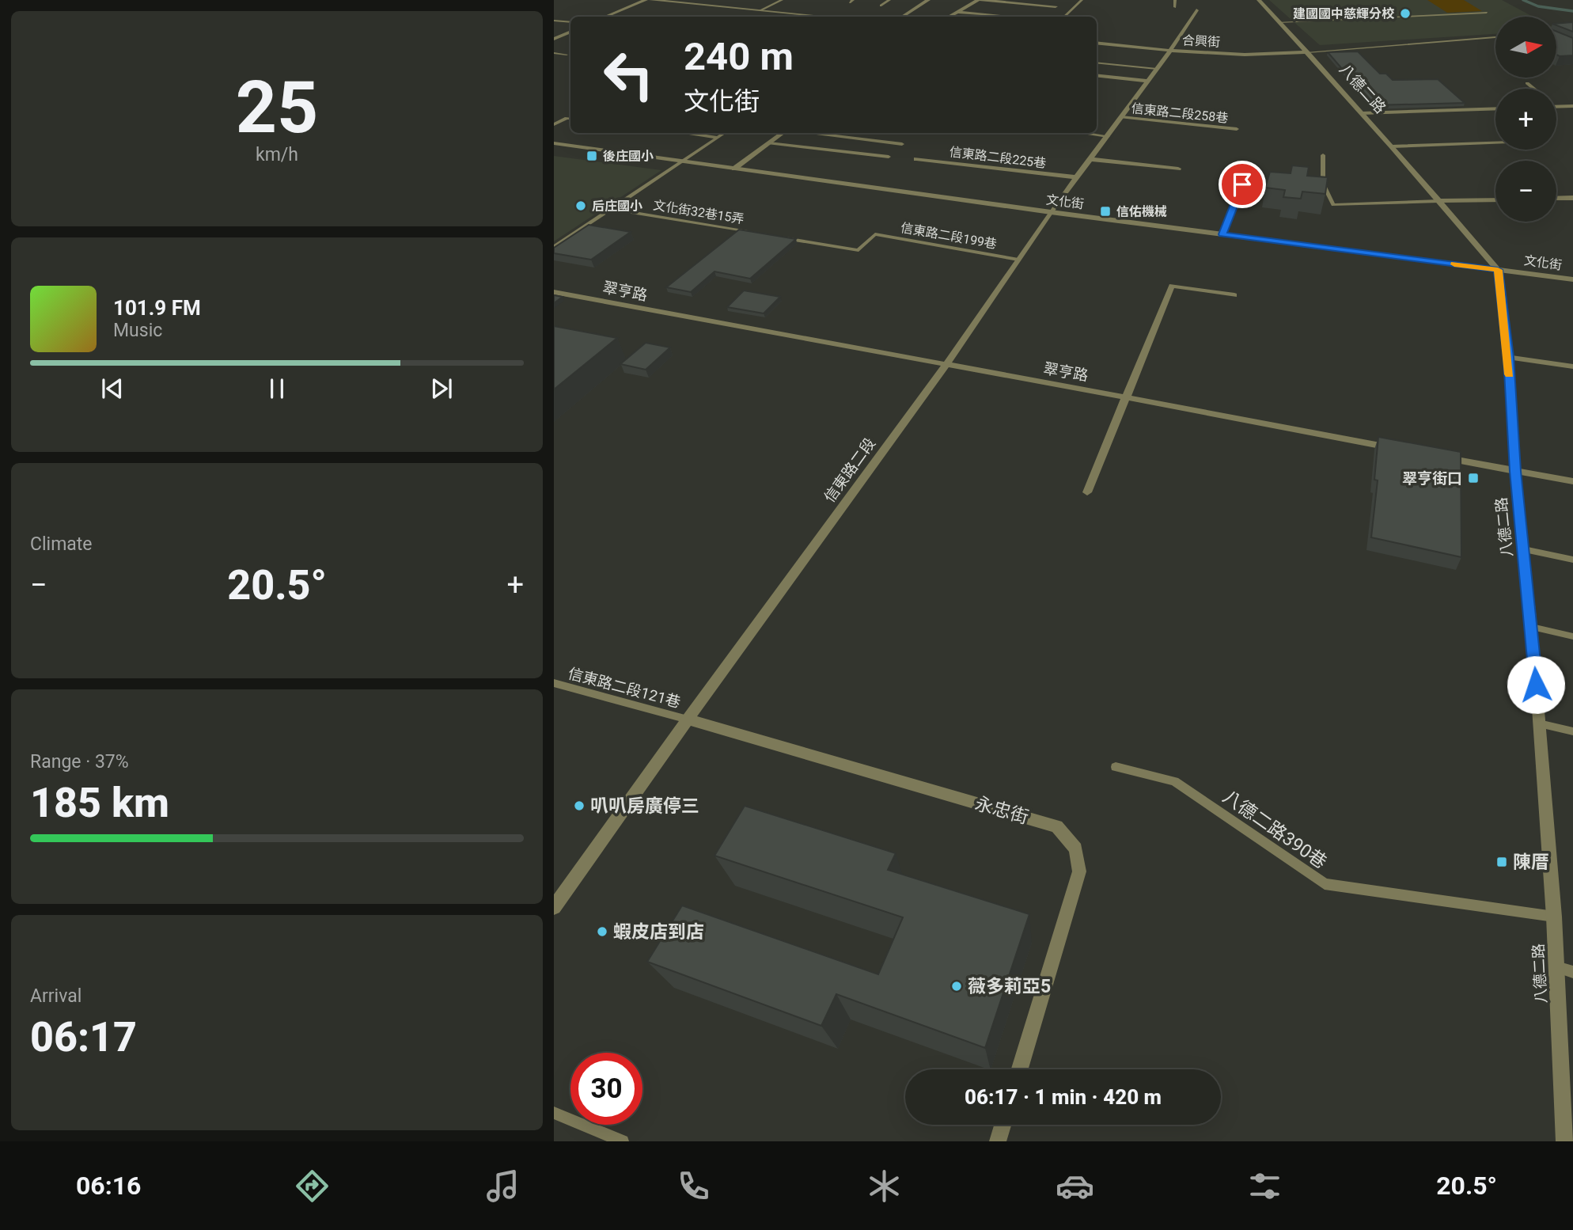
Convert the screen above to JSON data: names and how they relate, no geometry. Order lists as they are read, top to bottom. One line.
{"streets":{"street":["合興街","八德二路","信東路二段225巷","文化街","翠亨路","信東路二段","永忠街"],"lane":["信東路二段258巷","文化街32巷15弄","信東路二段199巷","信東路二段121巷","八德二路390巷"]},"crossings":[["合興街","八德二路"],["合興街","信東路二段"],["八德二路","文化街"],["八德二路","八德二路390巷"],["信東路二段258巷","信東路二段"],["信東路二段225巷","信東路二段"],["文化街","信東路二段"],["信東路二段199巷","信東路二段"],["翠亨路","信東路二段"],["信東路二段","信東路二段121巷"],["信東路二段","永忠街"],["信東路二段121巷","永忠街"]],"places":{"other":["建國國中慈輝分校","后庄國小","叭叭房廣停三","蝦皮店到店","薇多莉亞5"],"transit":["後庄國小","信佑機械","翠亨街口","陳厝"]},"north":"right","page":{"tile":[["25","km/h"],"Climate",["Range · 37%","185 km"],["Arrival","06:17"]],"map_buttons":["+","−"],"turn":["240 m","文化街"],"song":["101.9 FM","Music"],"heat":["−","20.5°","+"],"limit":"30","trip":"06:17 · 1 min · 420 m","tabs":["06:16","20.5°"]}}
